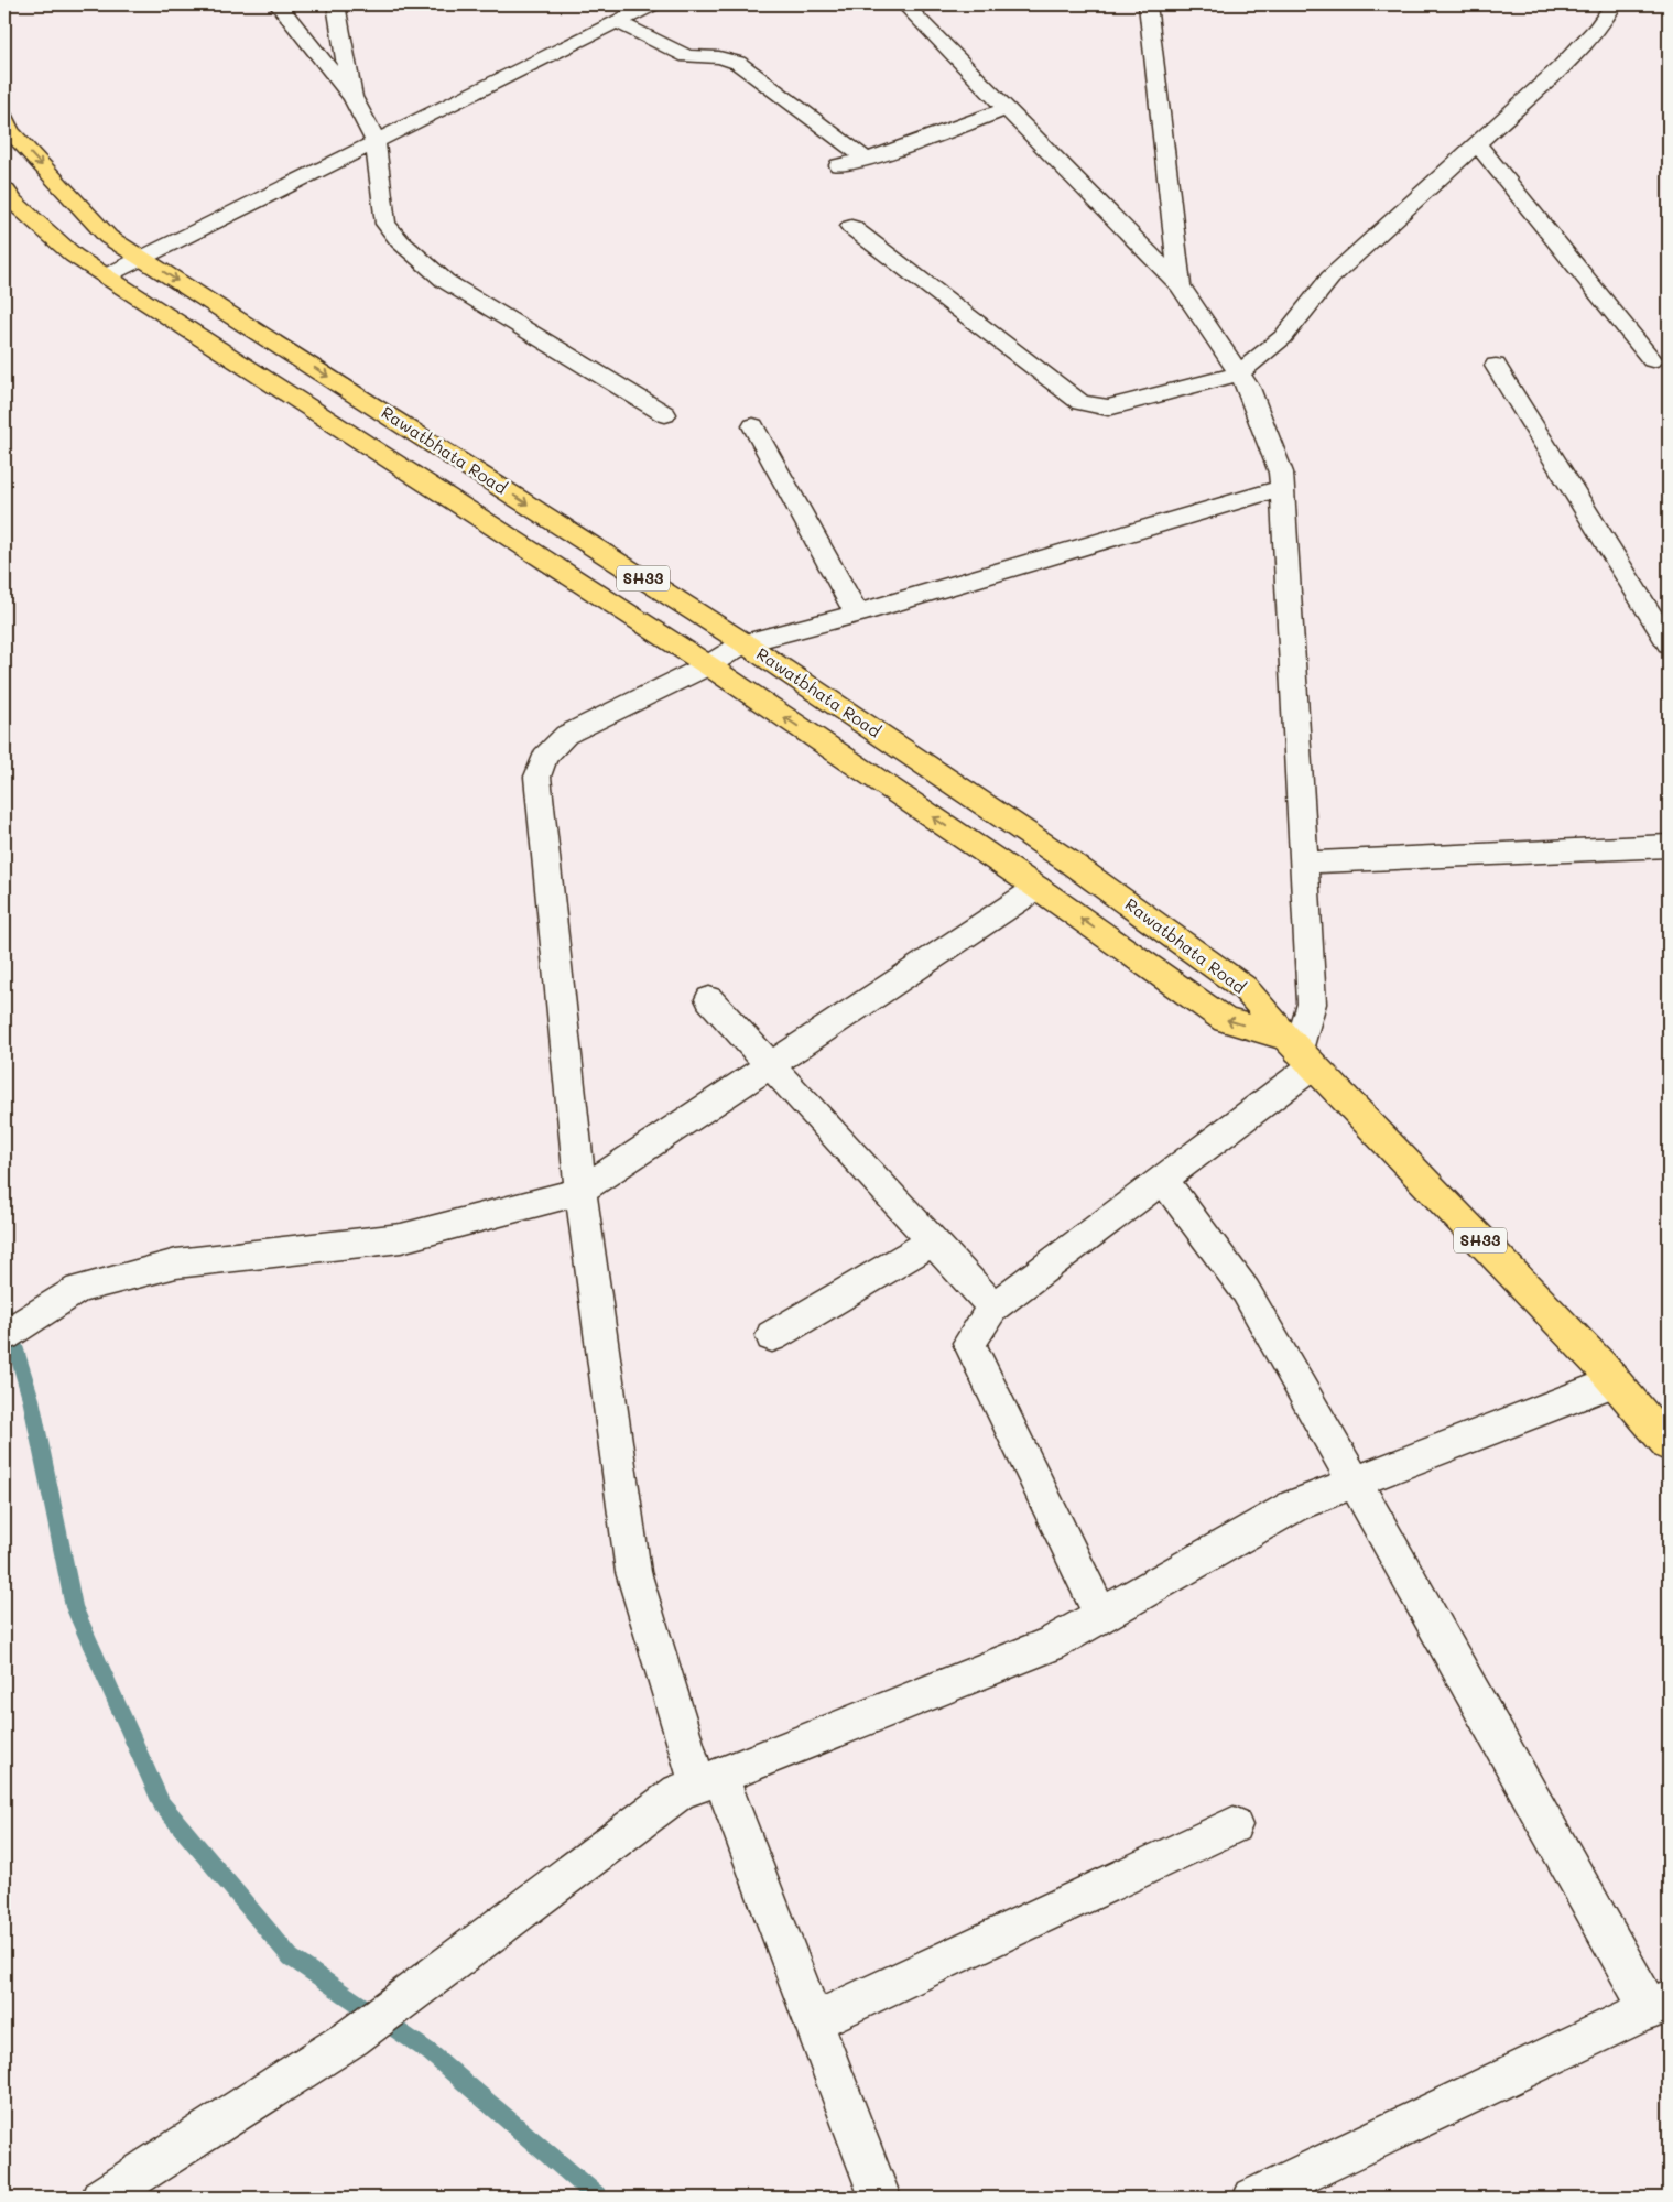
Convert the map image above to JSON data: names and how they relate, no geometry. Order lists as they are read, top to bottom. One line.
{"streets":{"main road":["Rawatbhata Road","SH33"]},"crossings":[["Rawatbhata Road","SH33"]]}
